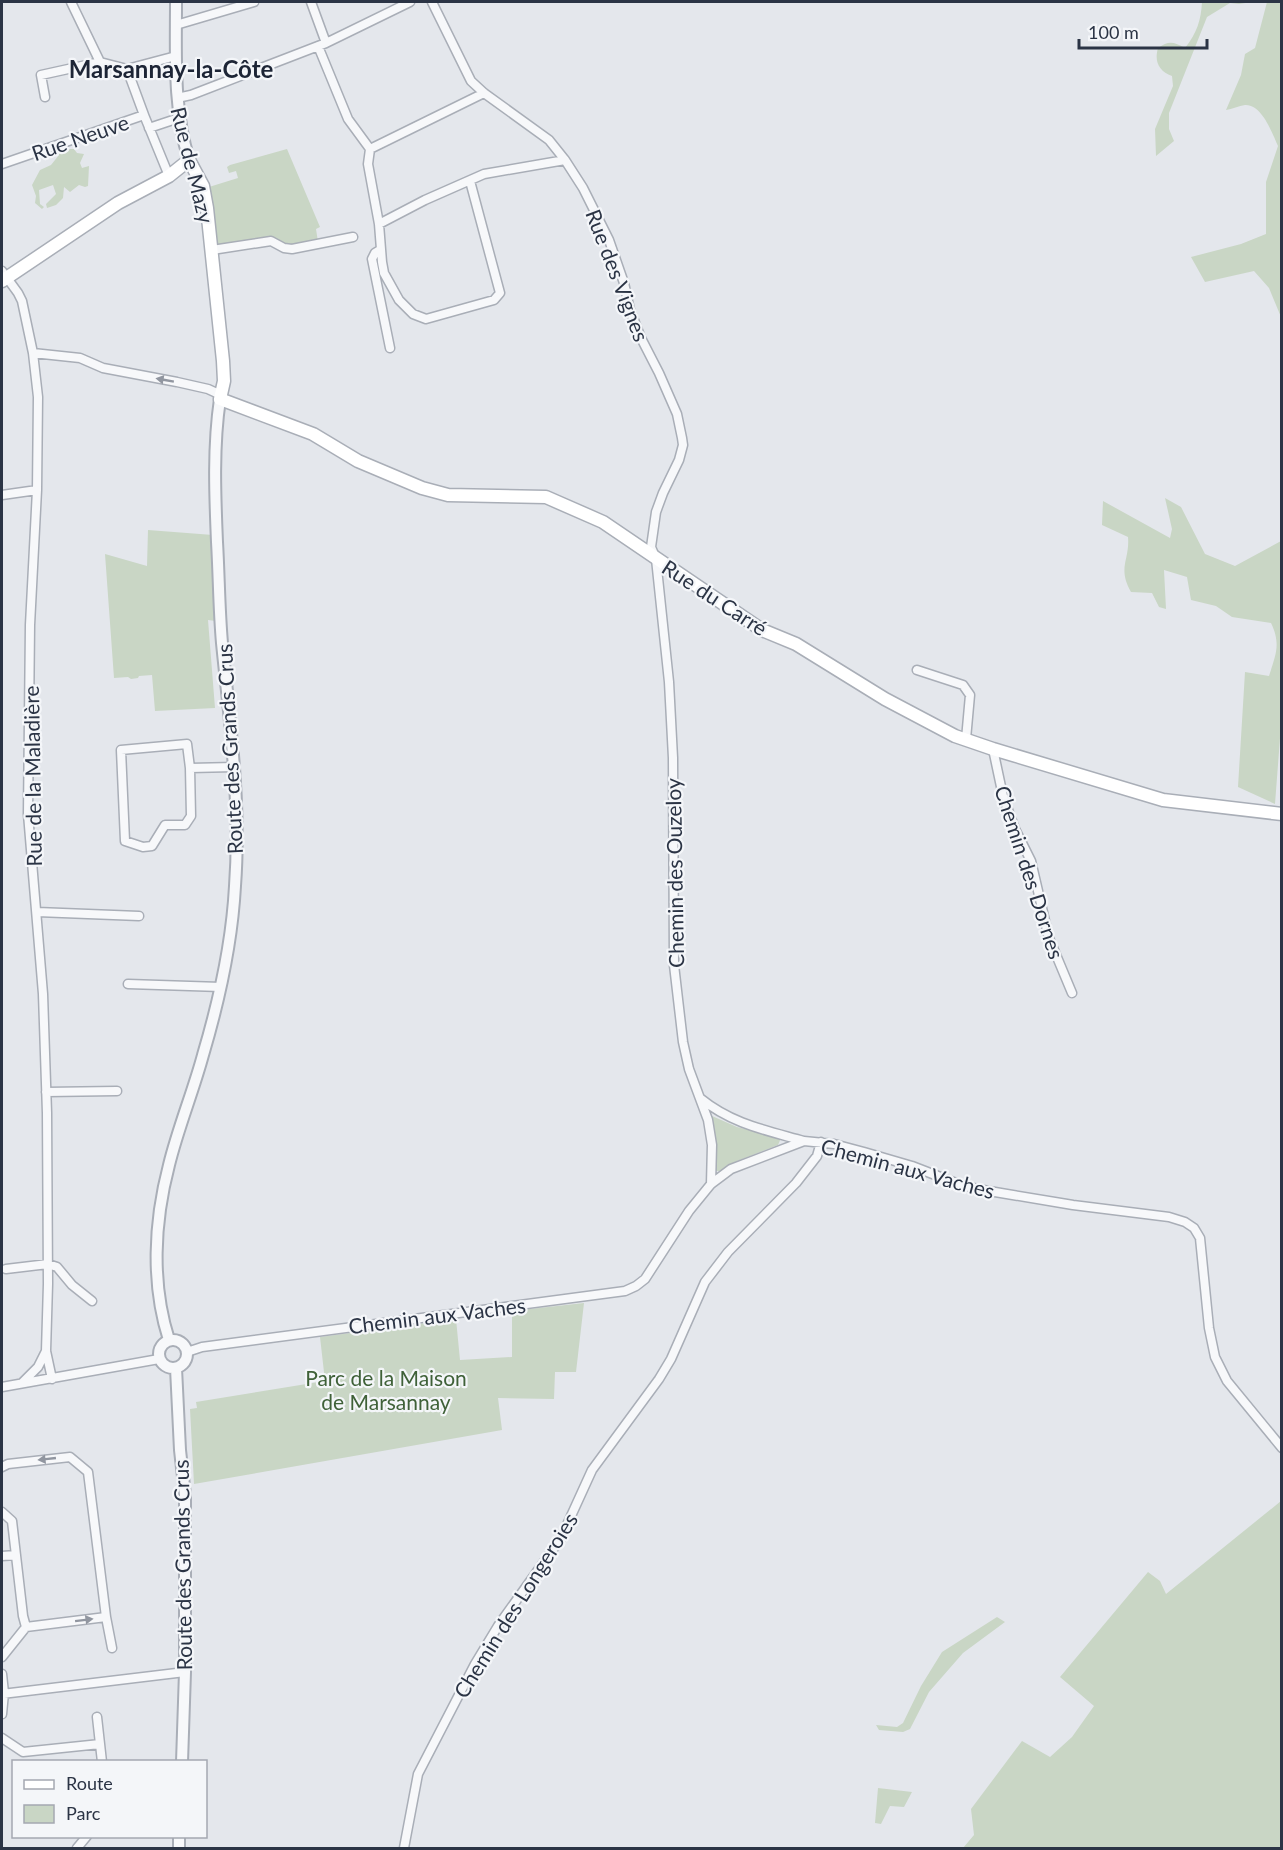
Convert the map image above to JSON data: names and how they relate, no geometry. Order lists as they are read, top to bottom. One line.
{"streets":{"main road":["Rue de Mazy","Rue du Carré"],"street":["Rue Neuve","Rue des Vignes","Route des Grands Crus","Rue de la Maladière","Chemin des Dornes","Chemin des Ouzeloy","Chemin aux Vaches","Chemin des Longeroies"]},"crossings":[["Rue de Mazy","Rue du Carré"],["Rue de Mazy","Route des Grands Crus"],["Rue des Vignes","Rue du Carré"],["Rue des Vignes","Chemin des Ouzeloy"],["Rue du Carré","Route des Grands Crus"],["Rue du Carré","Chemin des Dornes"],["Rue du Carré","Chemin des Ouzeloy"],["Route des Grands Crus","Chemin aux Vaches"],["Chemin des Ouzeloy","Chemin aux Vaches"],["Chemin aux Vaches","Chemin des Longeroies"]],"districts":["Marsannay-la-Côte"],"parks":["Parc de la Maison de Marsannay"],"legend":["Route","Parc"],"scale_bar":"100 m"}
